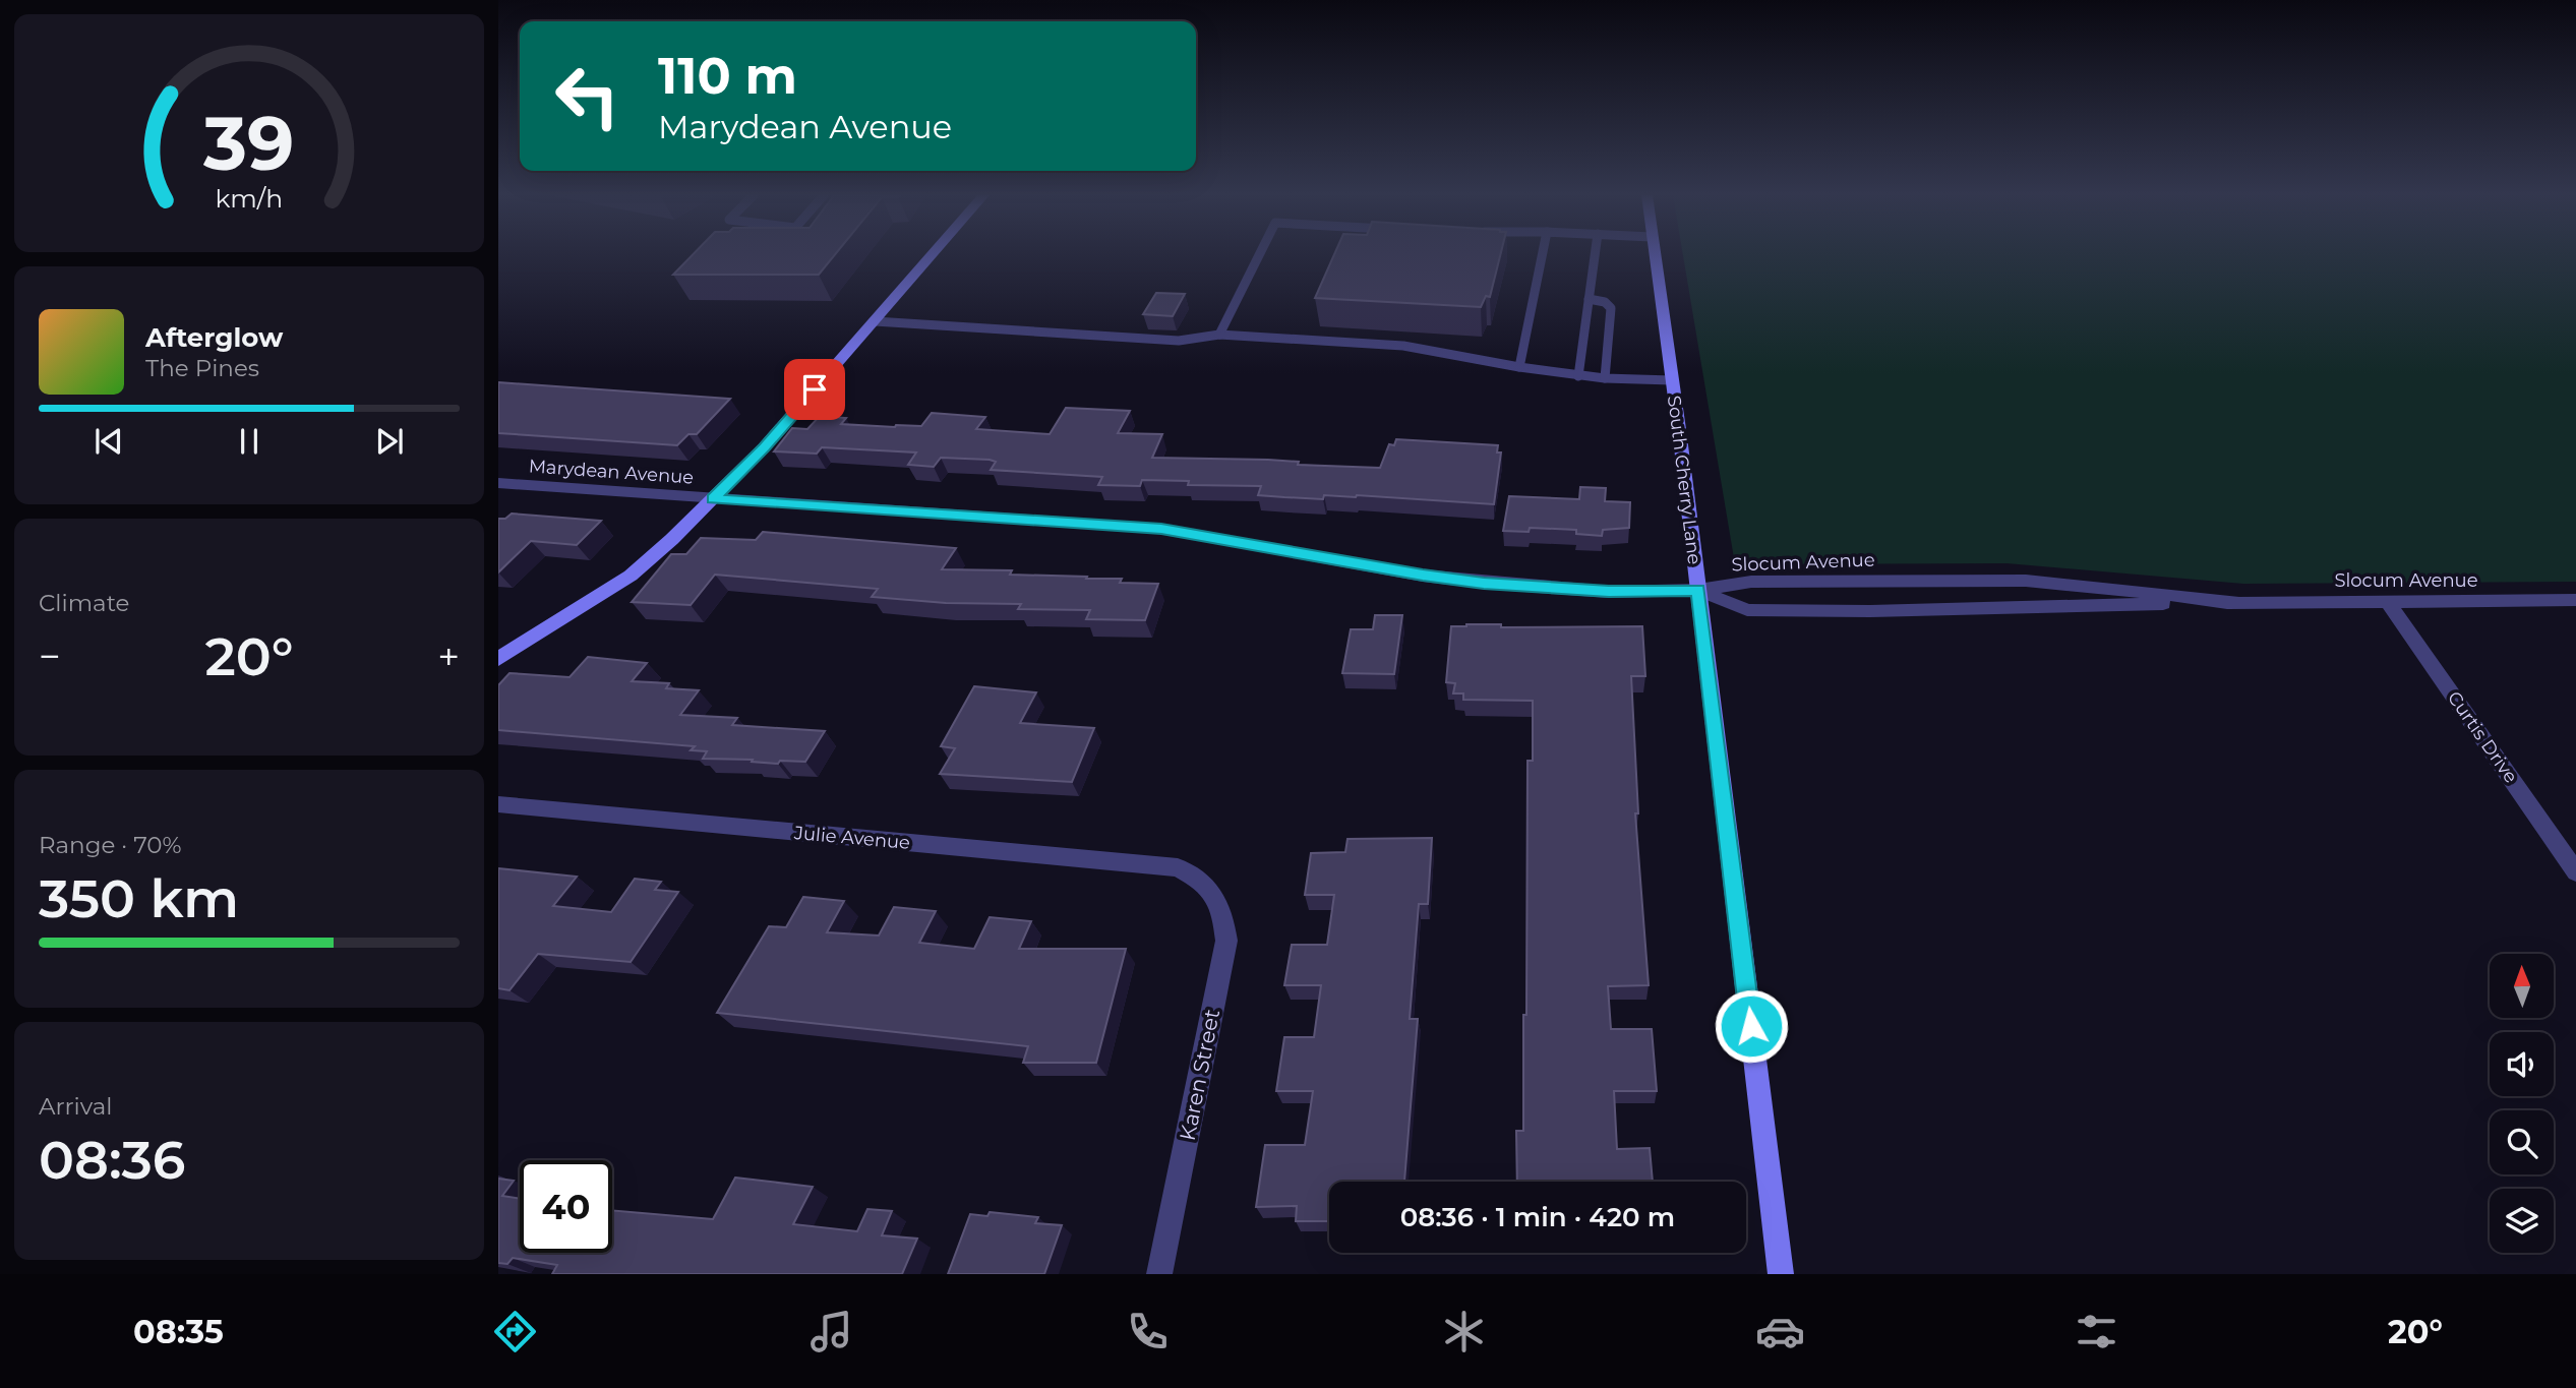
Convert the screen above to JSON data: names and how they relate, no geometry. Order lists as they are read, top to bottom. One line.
{"streets":{"street":["Marydean Avenue","South Cherry Lane","Slocum Avenue","Curtis Drive","Julie Avenue","Karen Street"]},"crossings":[["Marydean Avenue","South Cherry Lane"],["Marydean Avenue","Slocum Avenue"],["South Cherry Lane","Slocum Avenue"],["Slocum Avenue","Curtis Drive"],["Julie Avenue","Karen Street"]],"north":"top","page":{"turn":["110 m","Marydean Avenue"],"song":["Afterglow","The Pines"],"tile":["Climate",["Range · 70%","350 km"],["Arrival","08:36"]],"heat":["−","20°","+"],"limit":"40","trip":"08:36 · 1 min · 420 m","tabs":["08:35","20°"],"gauge":["39","km/h"]}}
